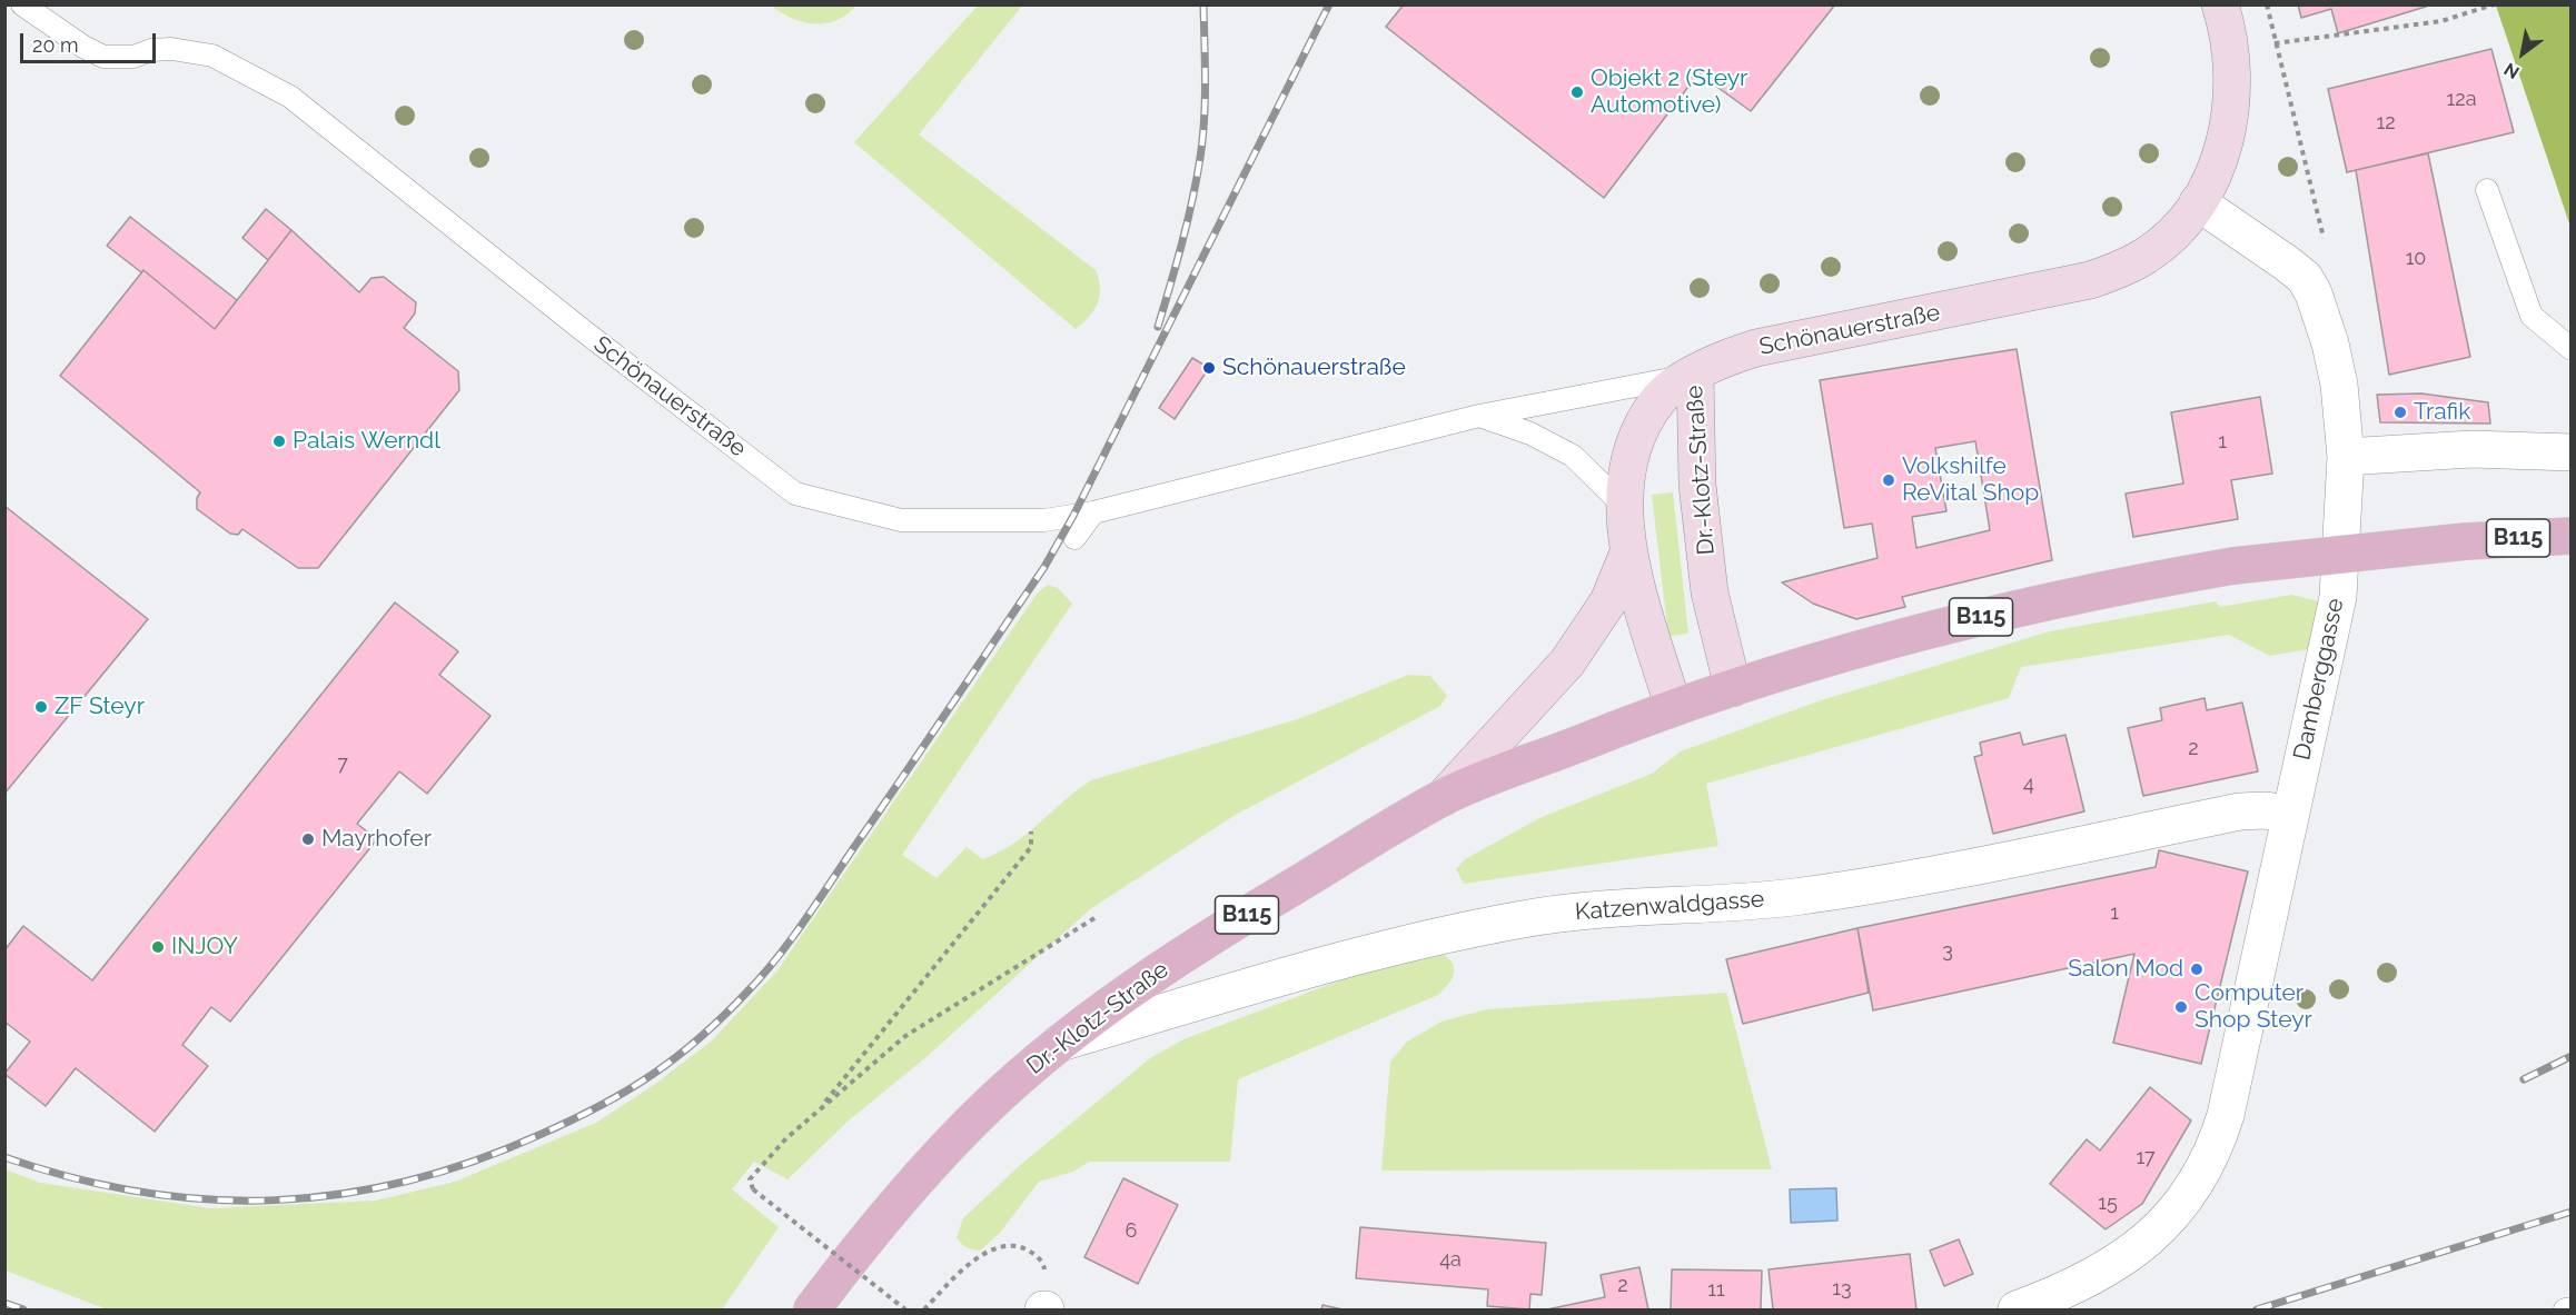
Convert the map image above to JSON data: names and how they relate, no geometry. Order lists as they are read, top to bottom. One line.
{"streets":{"main road":["Dr.-Klotz-Straße","B115"],"street":["Schönauerstraße","Damberggasse","Katzenwaldgasse"]},"crossings":[["Schönauerstraße","Dr.-Klotz-Straße"],["Schönauerstraße","Damberggasse"],["Dr.-Klotz-Straße","B115"],["Dr.-Klotz-Straße","Katzenwaldgasse"],["Damberggasse","Katzenwaldgasse"]],"places":["Objekt 2 (Steyr Automotive)","Schönauerstraße","Trafik","Palais Werndl","Volkshilfe ReVital Shop","ZF Steyr","Mayrhofer","INJOY","Salon Mod","Computer Shop Steyr"],"house_numbers":["12a","12","10","1","2","7","4","1","3","17","15","6","4a","2","13","11"],"scale_bar":"20 m","north":"bottom left"}
